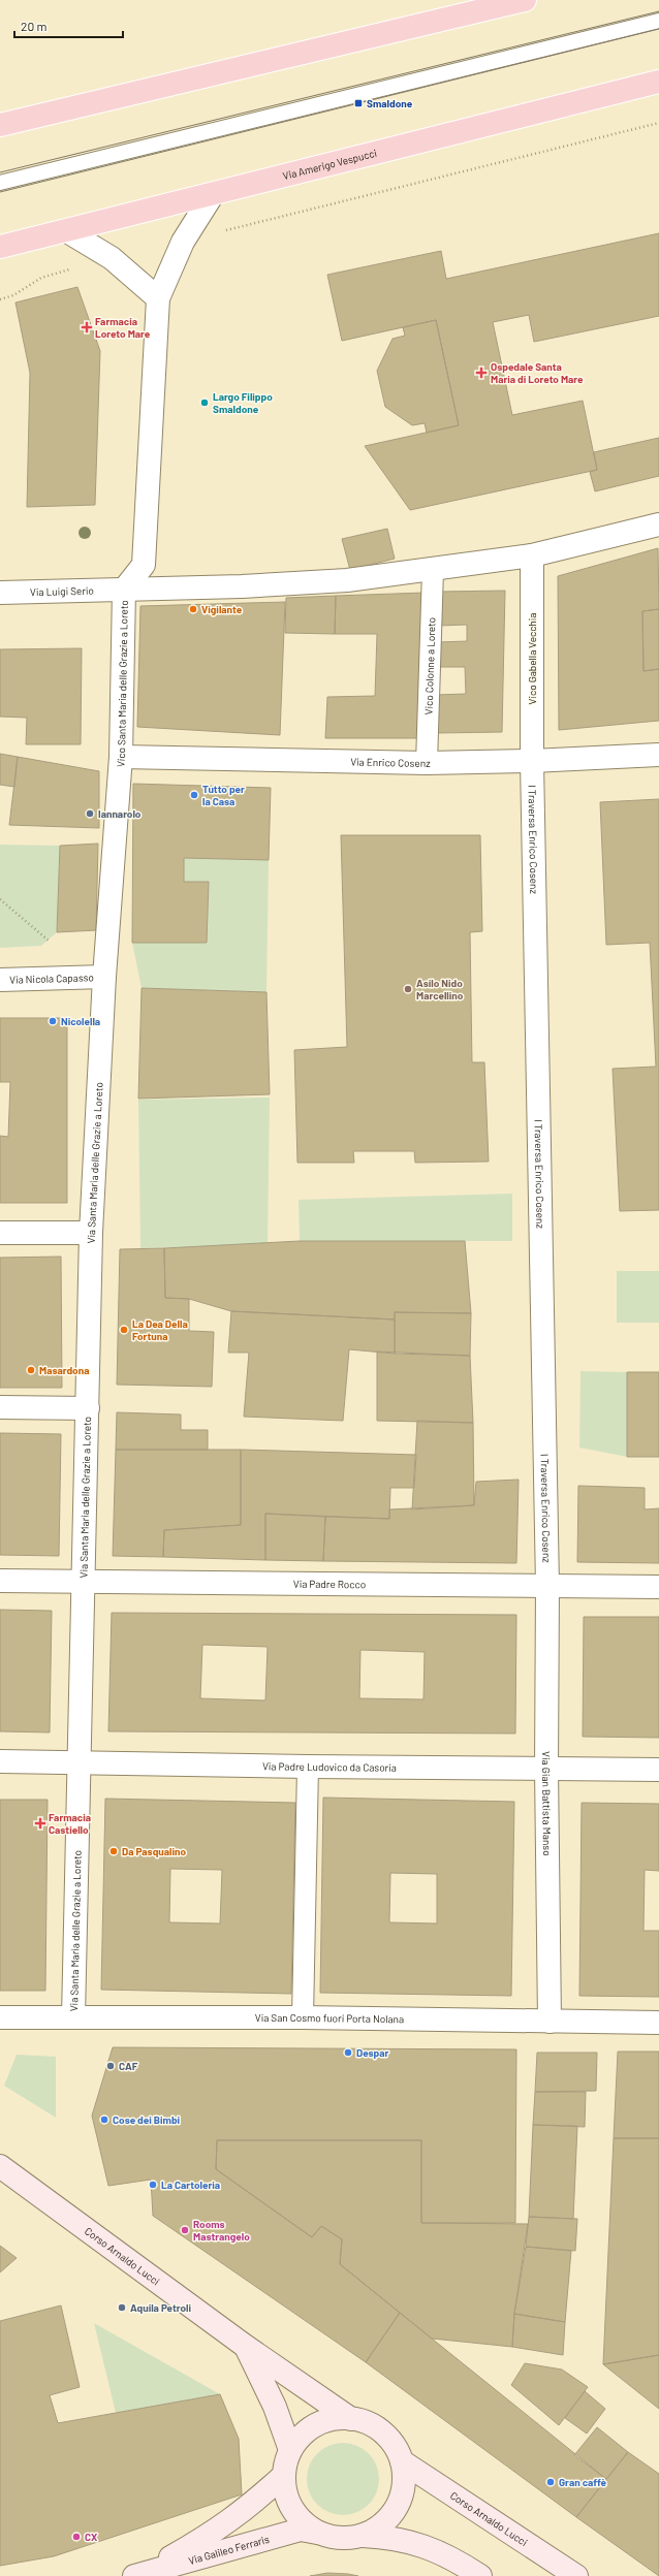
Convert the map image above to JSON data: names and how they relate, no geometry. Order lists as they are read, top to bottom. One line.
{"streets":{"main road":["Via Amerigo Vespucci","Corso Arnaldo Lucci","Via Galileo Ferraris"],"street":["Via Luigi Serio","Vico Gabella Vecchia","Vico Colonne a Loreto","Vico Santa Maria delle Grazie a Loreto","Via Enrico Cosenz","I Traversa Enrico Cosenz","Via Nicola Capasso","Via Santa Maria delle Grazie a Loreto","Via Padre Rocco","Via Padre Ludovico da Casoria","Via Gian Battista Manso","Via San Cosmo fuori Porta Nolana"]},"crossings":[["Via Luigi Serio","Vico Gabella Vecchia"],["Via Luigi Serio","Vico Colonne a Loreto"],["Via Luigi Serio","Vico Santa Maria delle Grazie a Loreto"],["Vico Gabella Vecchia","Via Enrico Cosenz"],["Vico Gabella Vecchia","I Traversa Enrico Cosenz"],["Vico Colonne a Loreto","Via Enrico Cosenz"],["Vico Santa Maria delle Grazie a Loreto","Via Enrico Cosenz"],["Vico Santa Maria delle Grazie a Loreto","Via Nicola Capasso"],["Vico Santa Maria delle Grazie a Loreto","Via Santa Maria delle Grazie a Loreto"],["Via Enrico Cosenz","I Traversa Enrico Cosenz"],["I Traversa Enrico Cosenz","Via Padre Rocco"],["I Traversa Enrico Cosenz","Via Gian Battista Manso"],["Via Nicola Capasso","Via Santa Maria delle Grazie a Loreto"],["Via Santa Maria delle Grazie a Loreto","Via Padre Rocco"],["Via Santa Maria delle Grazie a Loreto","Via Padre Ludovico da Casoria"],["Via Santa Maria delle Grazie a Loreto","Via San Cosmo fuori Porta Nolana"],["Via Padre Rocco","Via Gian Battista Manso"],["Via Padre Ludovico da Casoria","Via Gian Battista Manso"],["Via Gian Battista Manso","Via San Cosmo fuori Porta Nolana"],["Corso Arnaldo Lucci","Via Galileo Ferraris"]],"places":{"transit":["Smaldone"],"health":["Farmacia Loreto Mare","Ospedale Santa Maria di Loreto Mare","Farmacia Castiello"],"other":["Largo Filippo Smaldone","Vigilante","Tutto per la Casa","Iannarolo","Asilo Nido Marcellino","Nicolella","La Dea Della Fortuna","Masardona","Da Pasqualino","Despar","CAF","Cose dei Bimbi","La Cartoleria","Rooms Mastrangelo","Aquila Petroli","Gran caffè","CX"]},"scale_bar":"20 m"}
